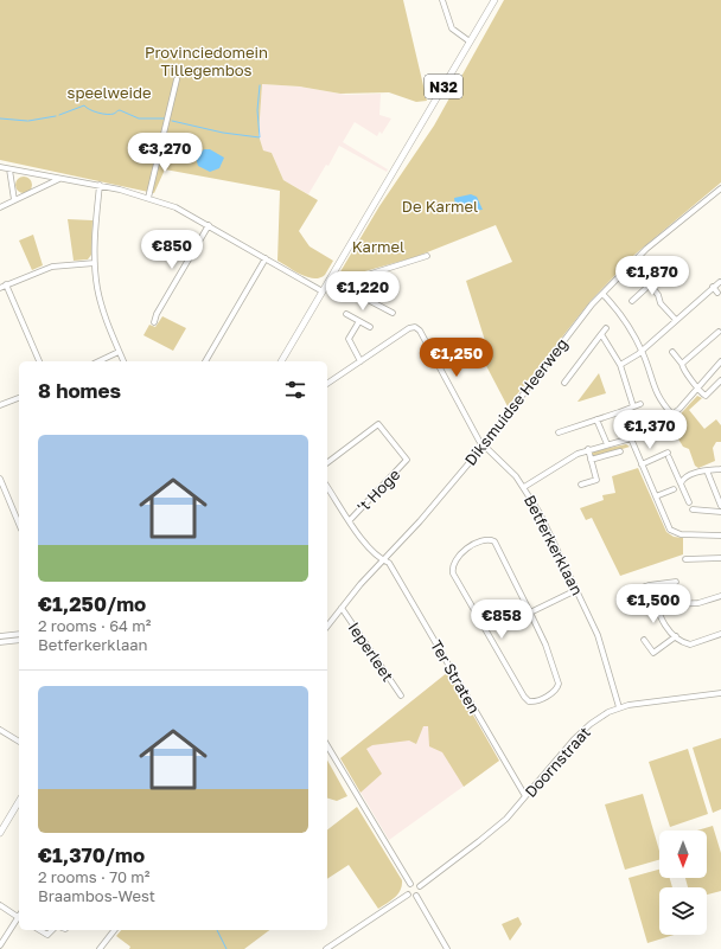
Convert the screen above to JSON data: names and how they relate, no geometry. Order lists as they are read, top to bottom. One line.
{"streets":{"main road":["N32"],"street":["Diksmuidse Heerweg","'t Hoge","Betferkerklaan","Ieperleet","Ter Straten","Doornstraat"]},"crossings":[["Diksmuidse Heerweg","'t Hoge"],["Diksmuidse Heerweg","Betferkerklaan"],["Diksmuidse Heerweg","Ieperleet"],["Diksmuidse Heerweg","Ter Straten"],["'t Hoge","Ter Straten"],["Betferkerklaan","Doornstraat"],["Ter Straten","Doornstraat"]],"parks":["Provinciedomein Tillegembos","speelweide","De Karmel","Karmel"],"north":"bottom","page":{"price":["€3,270","€850","€1,870","€1,220","€1,250","€1,370","€1,500","€858"],"heading":"8 homes","list":[{"name":"€1,250/mo","note":"2 rooms · 64 m² · Betferkerklaan"},{"name":"€1,370/mo","note":"2 rooms · 70 m² · Braambos-West"}]}}
